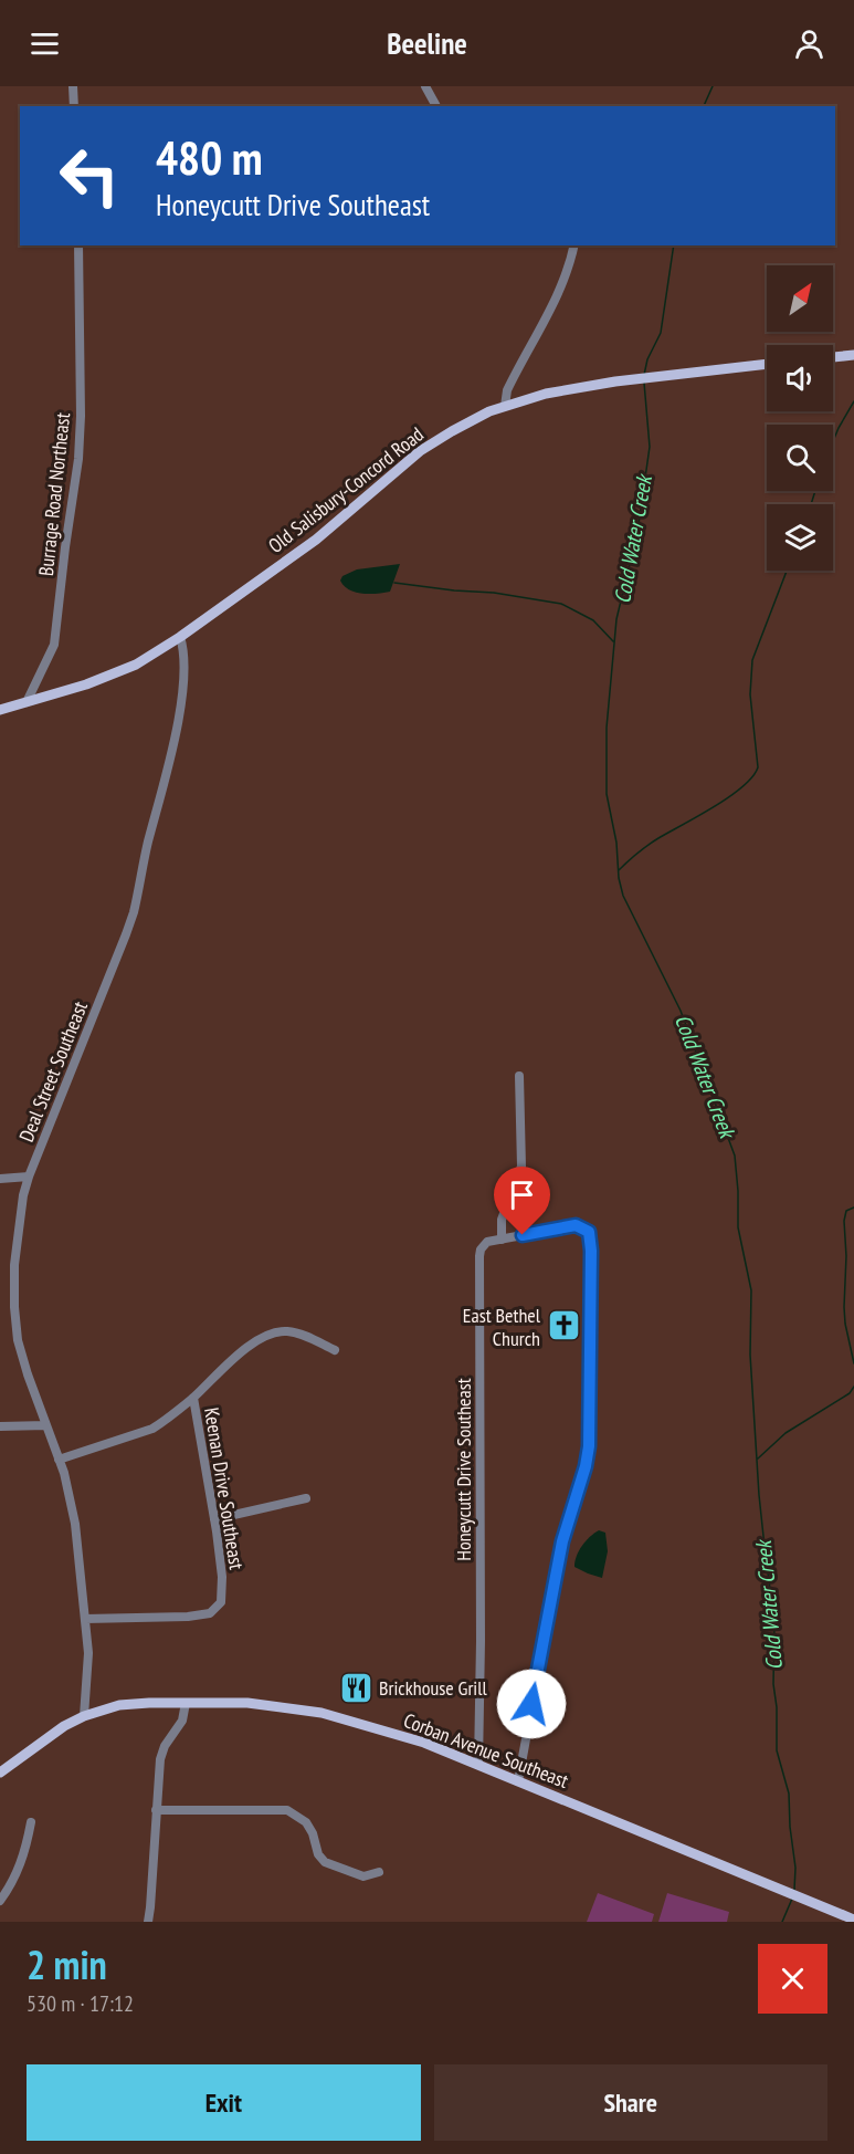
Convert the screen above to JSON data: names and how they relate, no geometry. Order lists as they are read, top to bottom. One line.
{"streets":{"main road":["Old Salisbury-Concord Road","Corban Avenue Southeast"],"street":["Burrage Road Northeast","Deal Street Southeast","Honeycutt Drive Southeast","Keenan Drive Southeast"]},"crossings":[["Old Salisbury-Concord Road","Burrage Road Northeast"],["Old Salisbury-Concord Road","Deal Street Southeast"],["Deal Street Southeast","Keenan Drive Southeast"],["Deal Street Southeast","Corban Avenue Southeast"],["Honeycutt Drive Southeast","Corban Avenue Southeast"]],"water":["Cold Water Creek"],"places":{"church":["East Bethel Church"],"restaurant":["Brickhouse Grill"]},"north":"top right","page":{"header":"Beeline","turn":["480 m","Honeycutt Drive Southeast"],"heading":["2 min","530 m · 17:12"],"buttons":["Exit","Share"]}}
